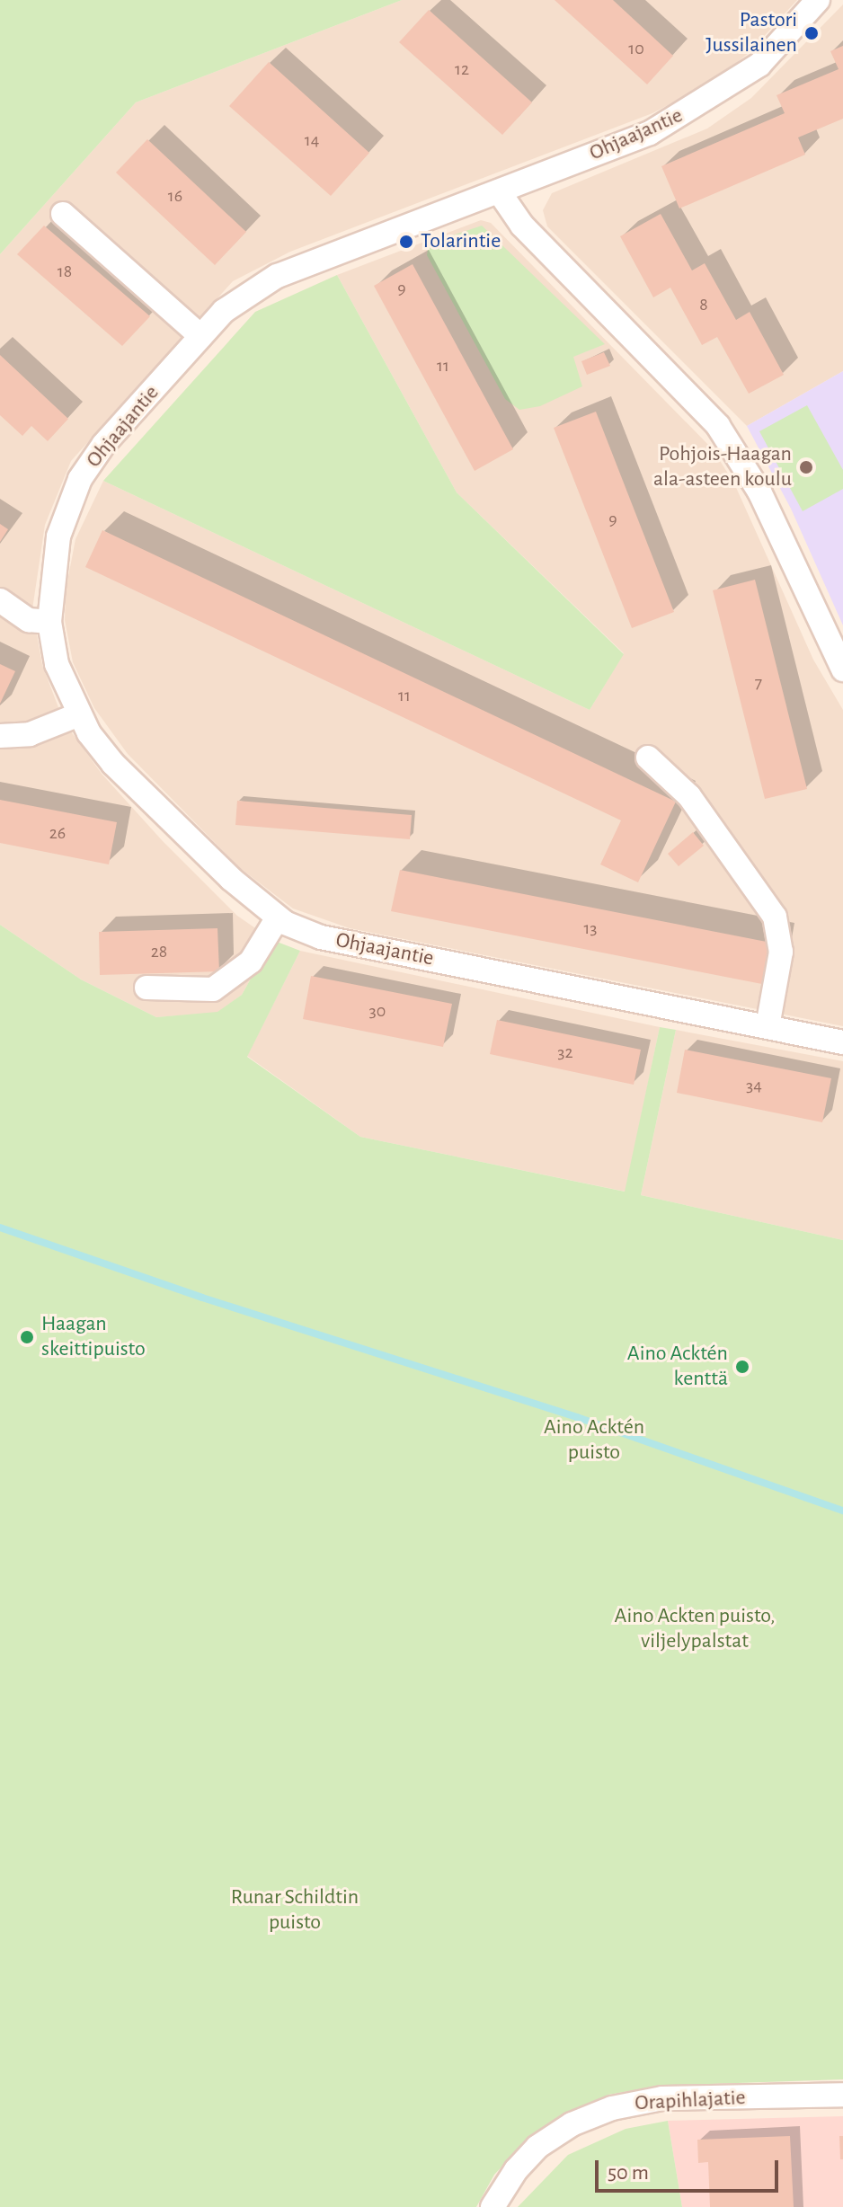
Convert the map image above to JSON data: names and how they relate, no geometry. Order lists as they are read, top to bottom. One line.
{"streets":{"street":["Ohjaajantie","Orapihlajatie"]},"parks":["Aino Acktén puisto","Aino Ackten puisto, viljelypalstat","Runar Schildtin puisto"],"places":["Pastori Jussilainen","Tolarintie","Pohjois-Haagan ala-asteen koulu","Haagan skeittipuisto","Aino Acktén kenttä"],"house_numbers":["10","12","14","16","18","9","8","11","9","7","11","26","13","28","30","32","34"],"scale_bar":"50 m"}
